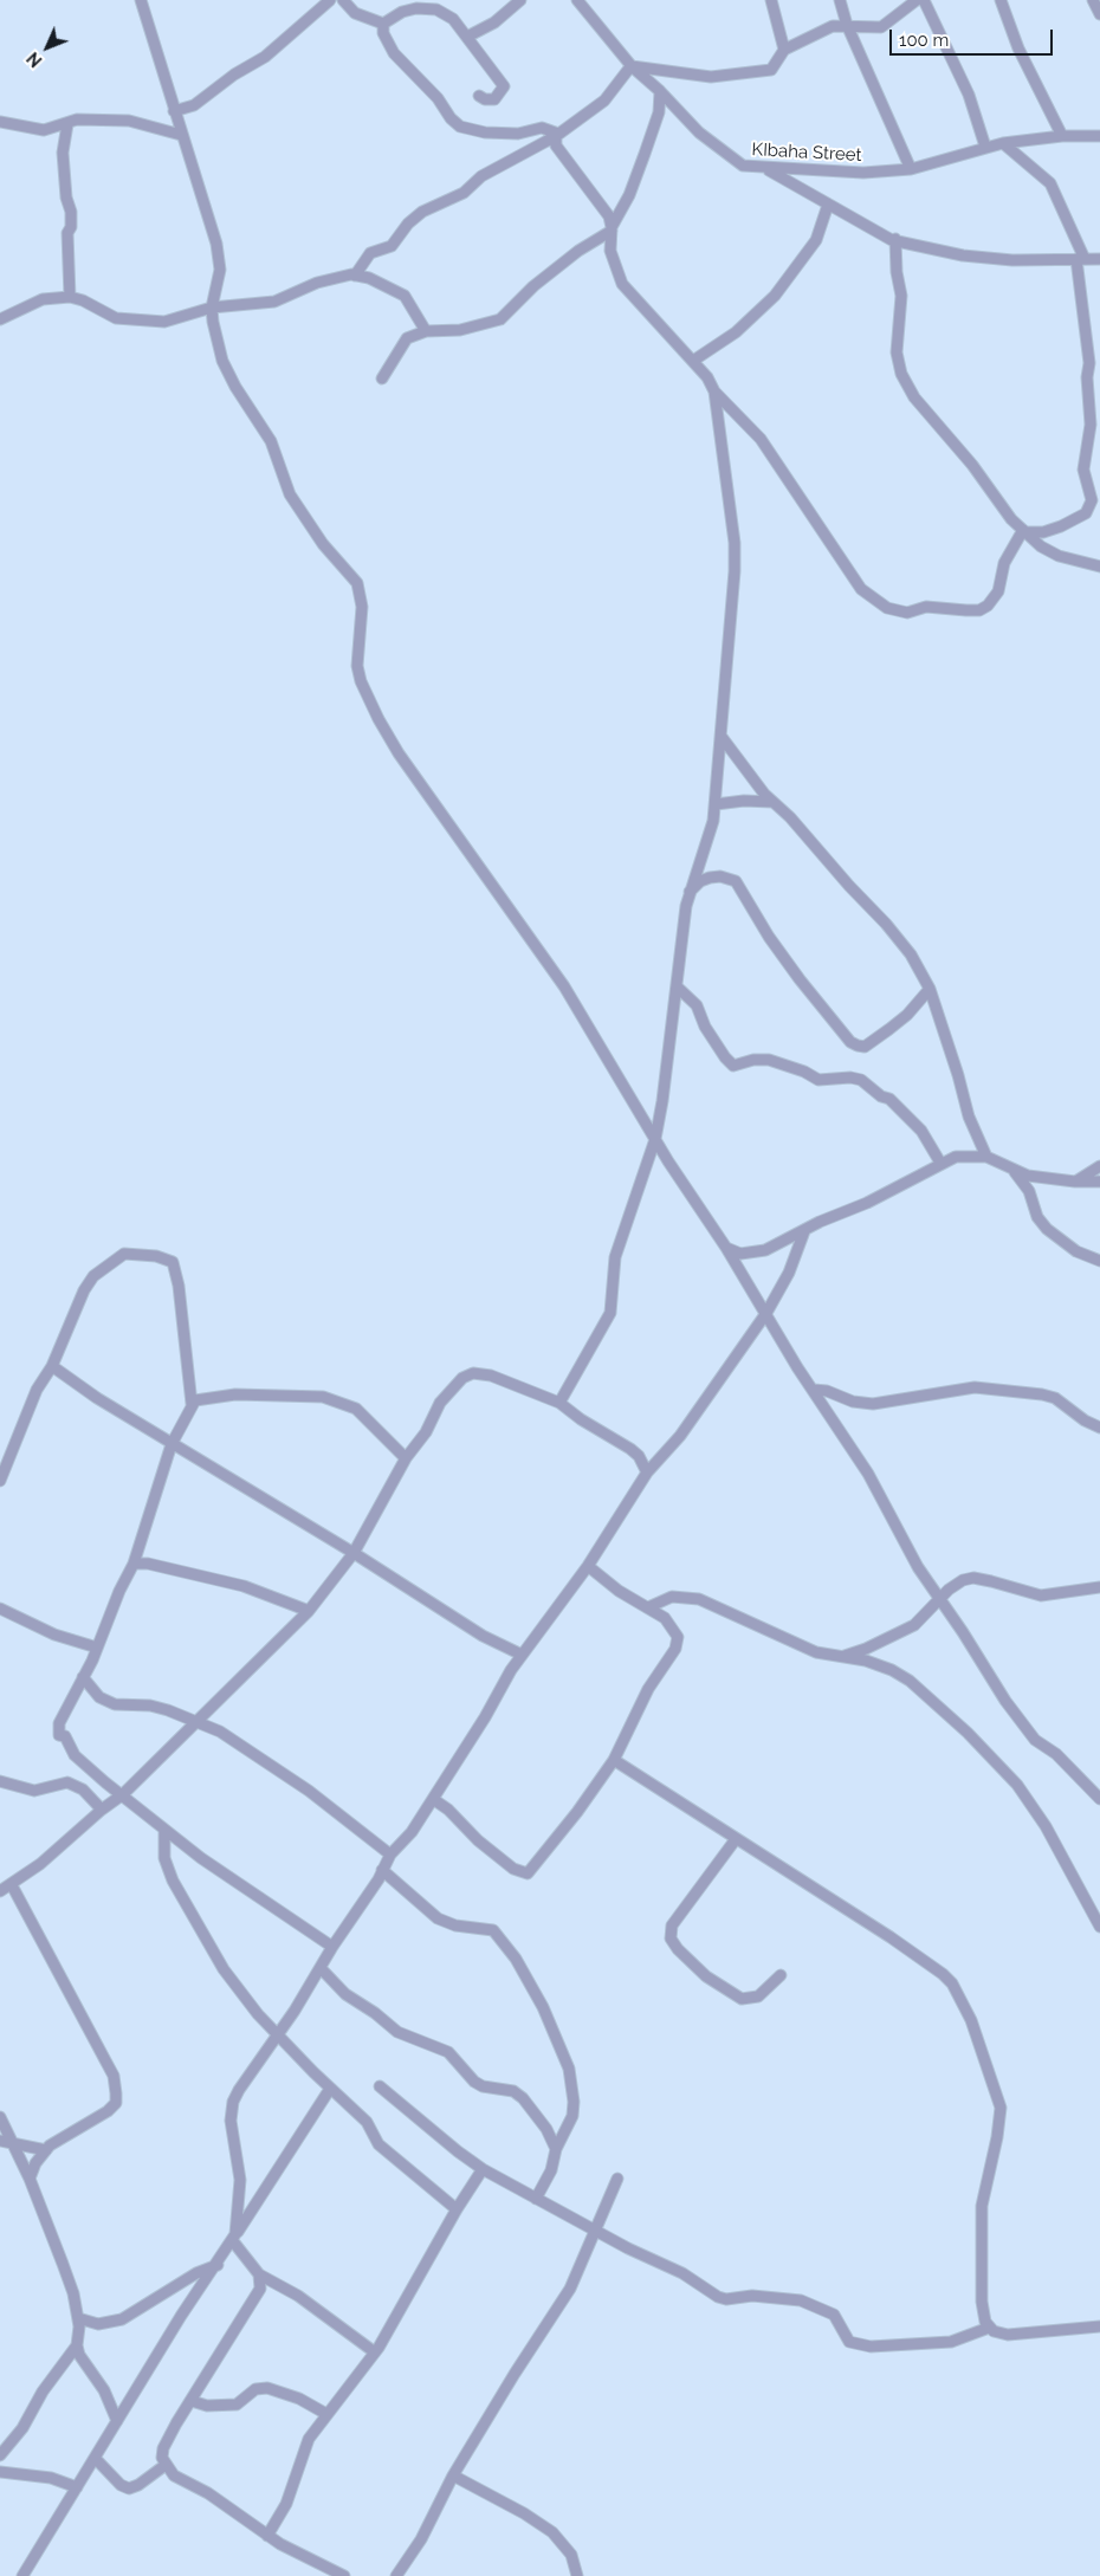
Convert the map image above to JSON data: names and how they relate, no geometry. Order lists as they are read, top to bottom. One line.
{"streets":{"street":["KIbaha Street"]},"scale_bar":"100 m","north":"bottom left"}
